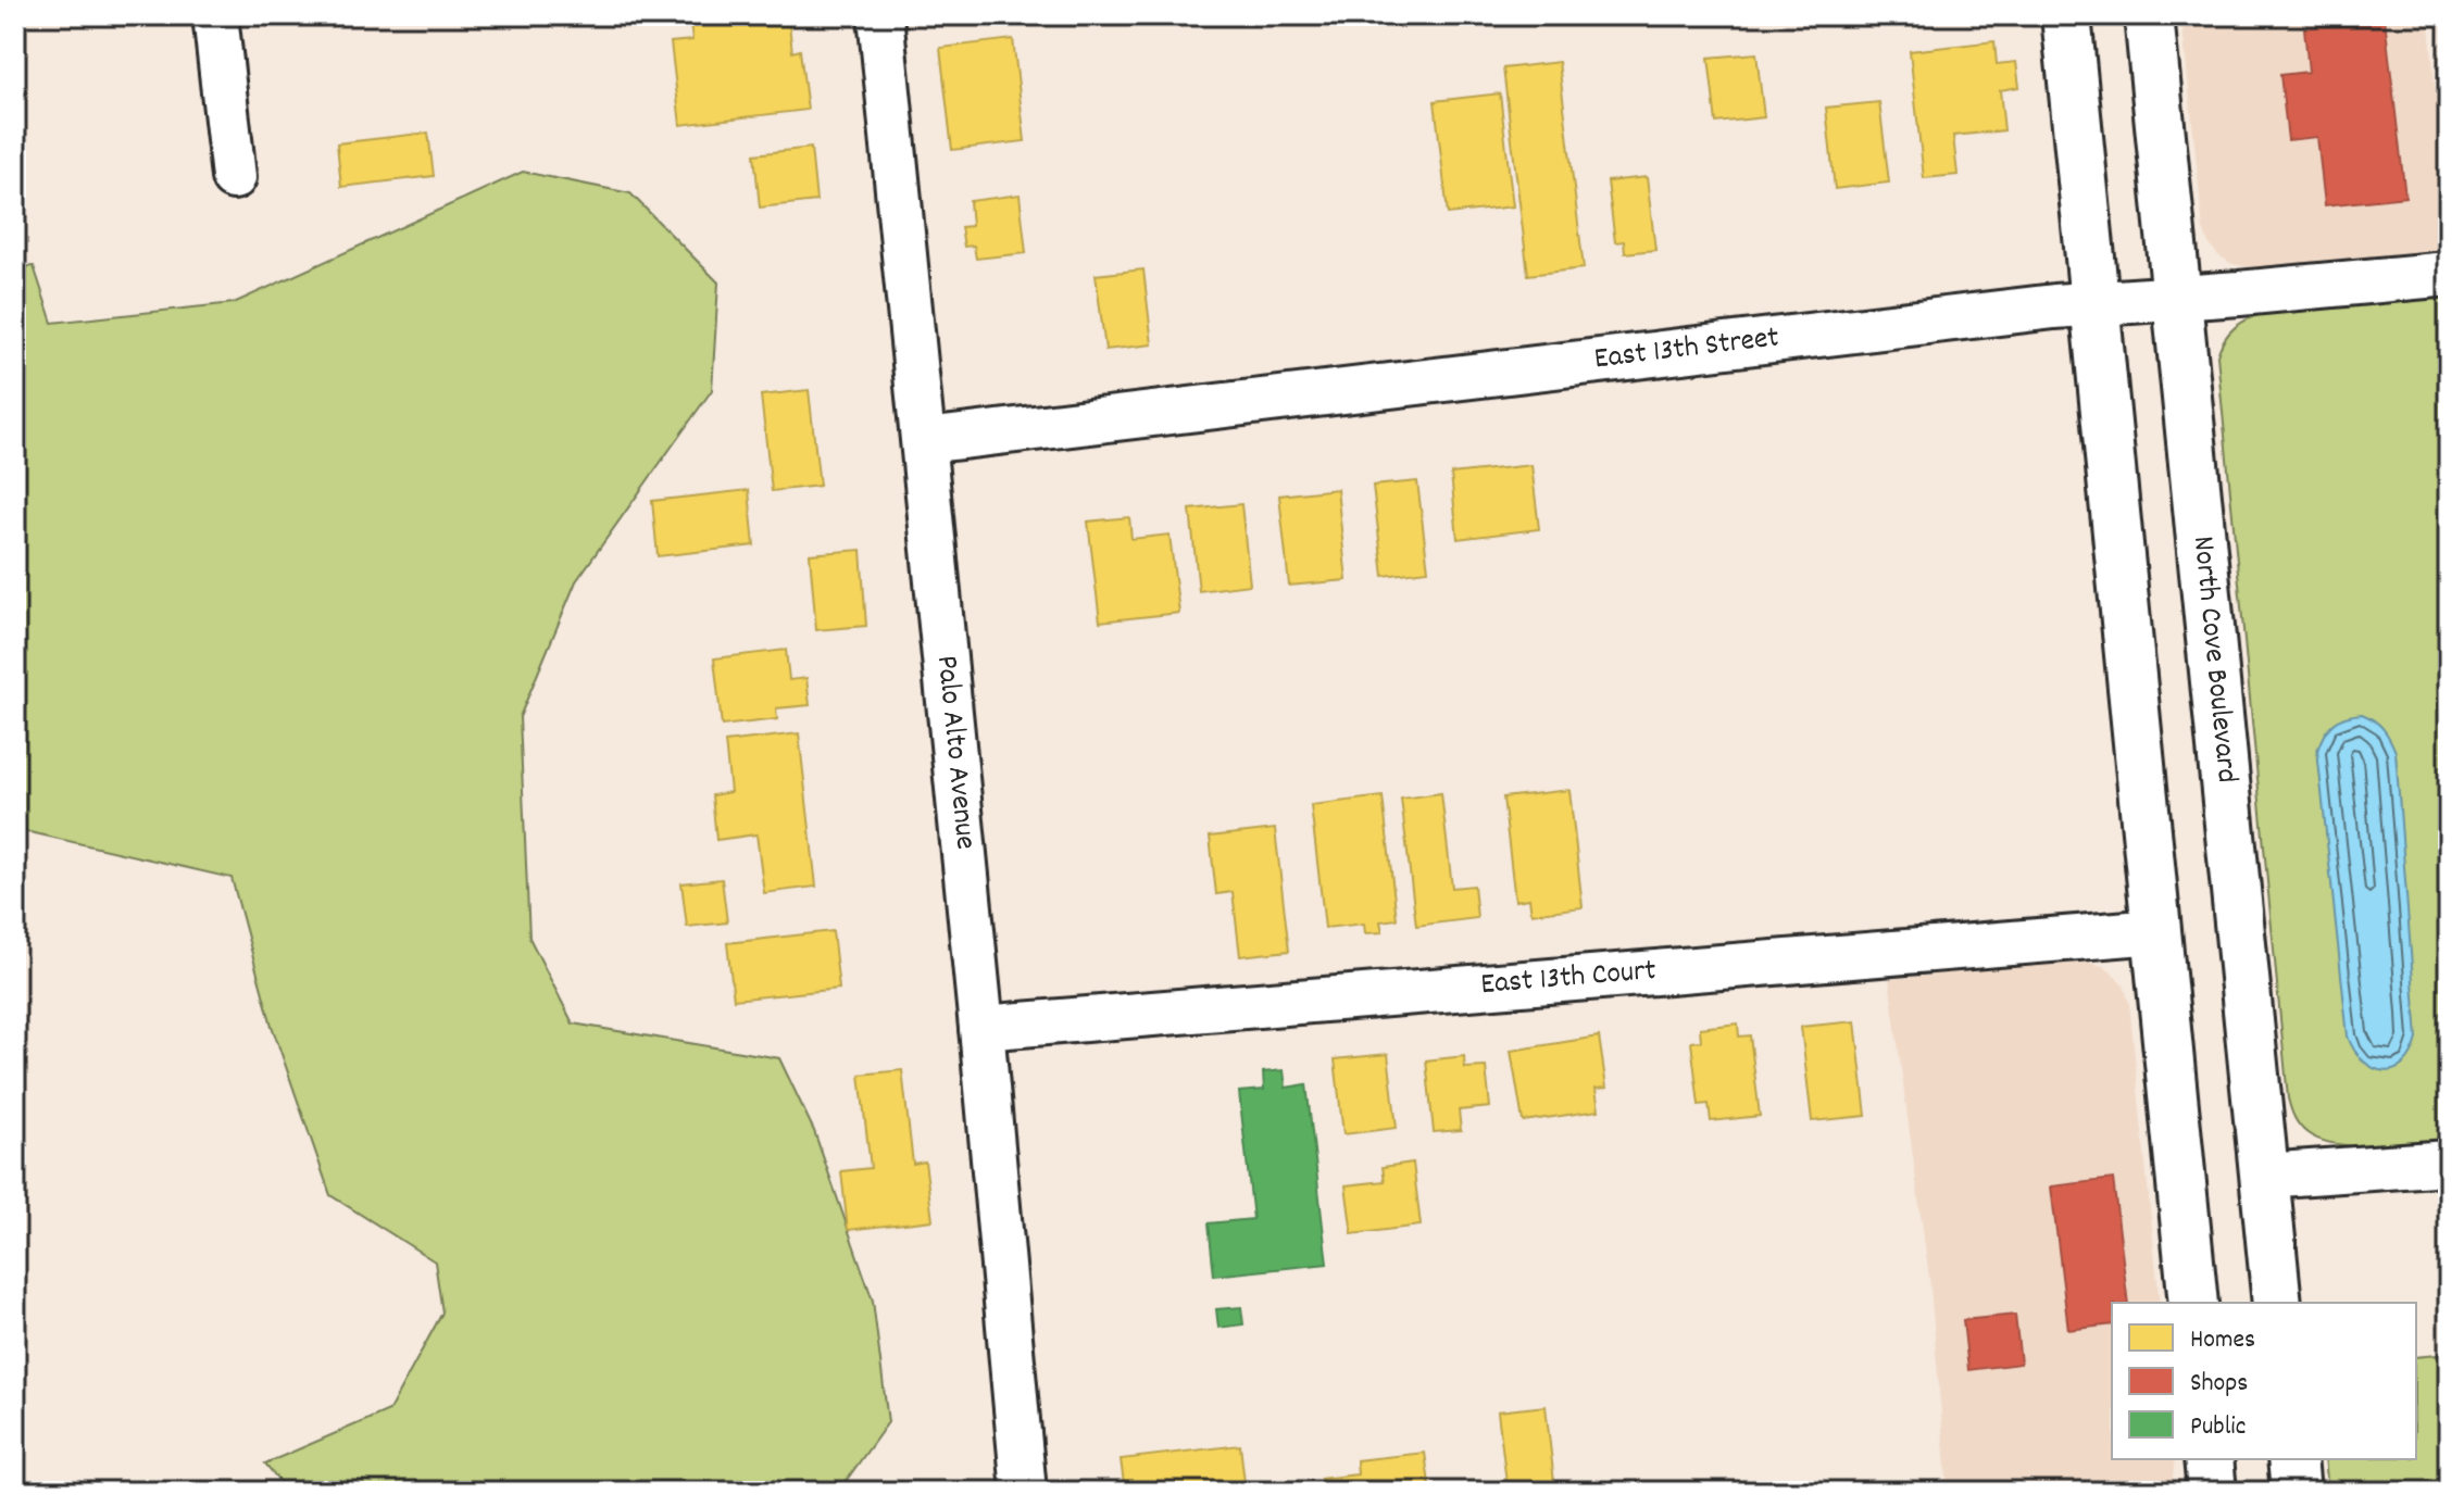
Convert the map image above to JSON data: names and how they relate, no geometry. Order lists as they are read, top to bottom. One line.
{"streets":{"main road":["North Cove Boulevard"],"street":["East 13th Street","Palo Alto Avenue","East 13th Court"]},"crossings":[["East 13th Street","North Cove Boulevard"],["East 13th Street","Palo Alto Avenue"],["Palo Alto Avenue","East 13th Court"]],"legend":["Homes","Shops","Public"]}
